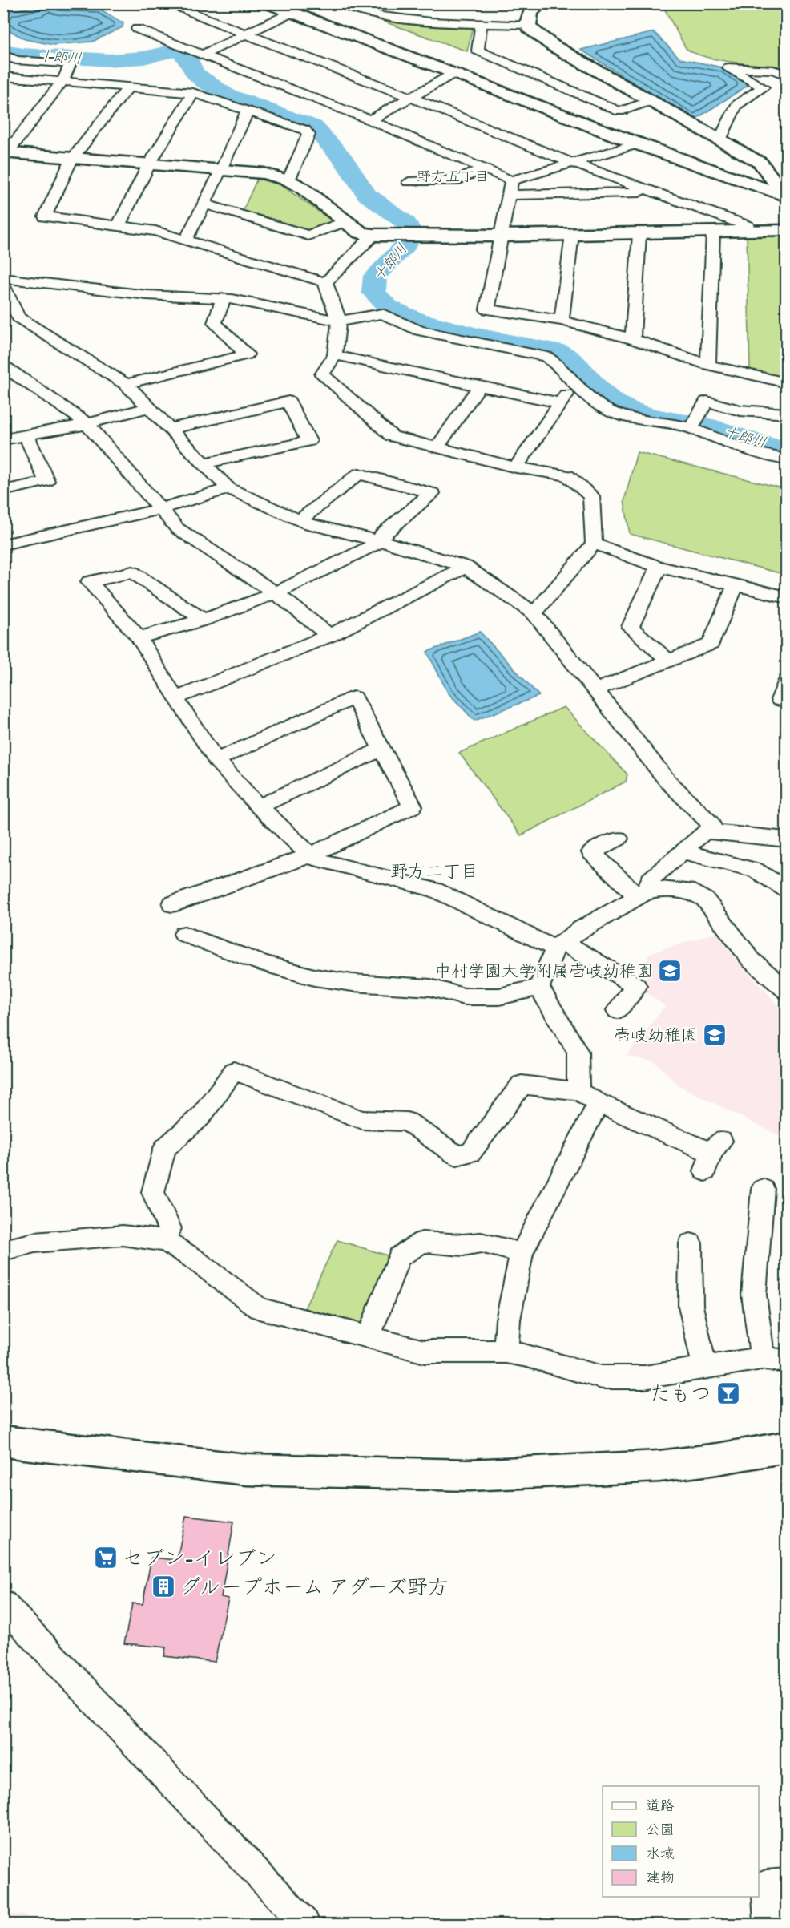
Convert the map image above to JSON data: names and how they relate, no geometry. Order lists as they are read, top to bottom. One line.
{"districts":["野方五丁目","野方二丁目"],"water":["十郎川"],"places":{"school or university":["中村学園大学附属壱岐幼稚園","壱岐幼稚園"],"bar":["たもつ"],"supermarket":["セブン-イレブン"],"building":["グループホーム アダーズ野方"]},"legend":["道路","公園","水域","建物"]}
